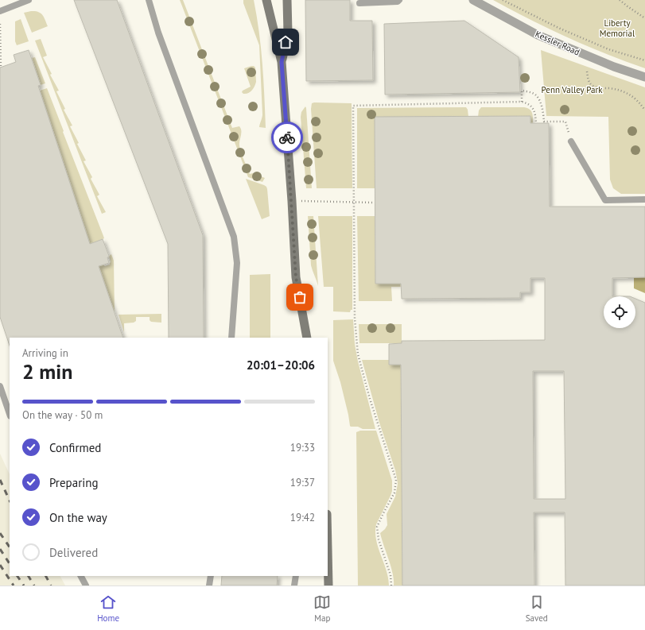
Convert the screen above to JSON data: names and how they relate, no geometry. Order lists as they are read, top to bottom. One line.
{"streets":{"street":["Kessler Road"]},"parks":["Liberty Memorial","Penn Valley Park"],"page":{"heading":["2 min","Arriving in","20:01–20:06"],"bar":"On the way · 50 m","list":[["Confirmed","19:33"],["Preparing","19:37"],["On the way","19:42"],"Delivered"],"tabs":["Home","Map","Saved"]}}
